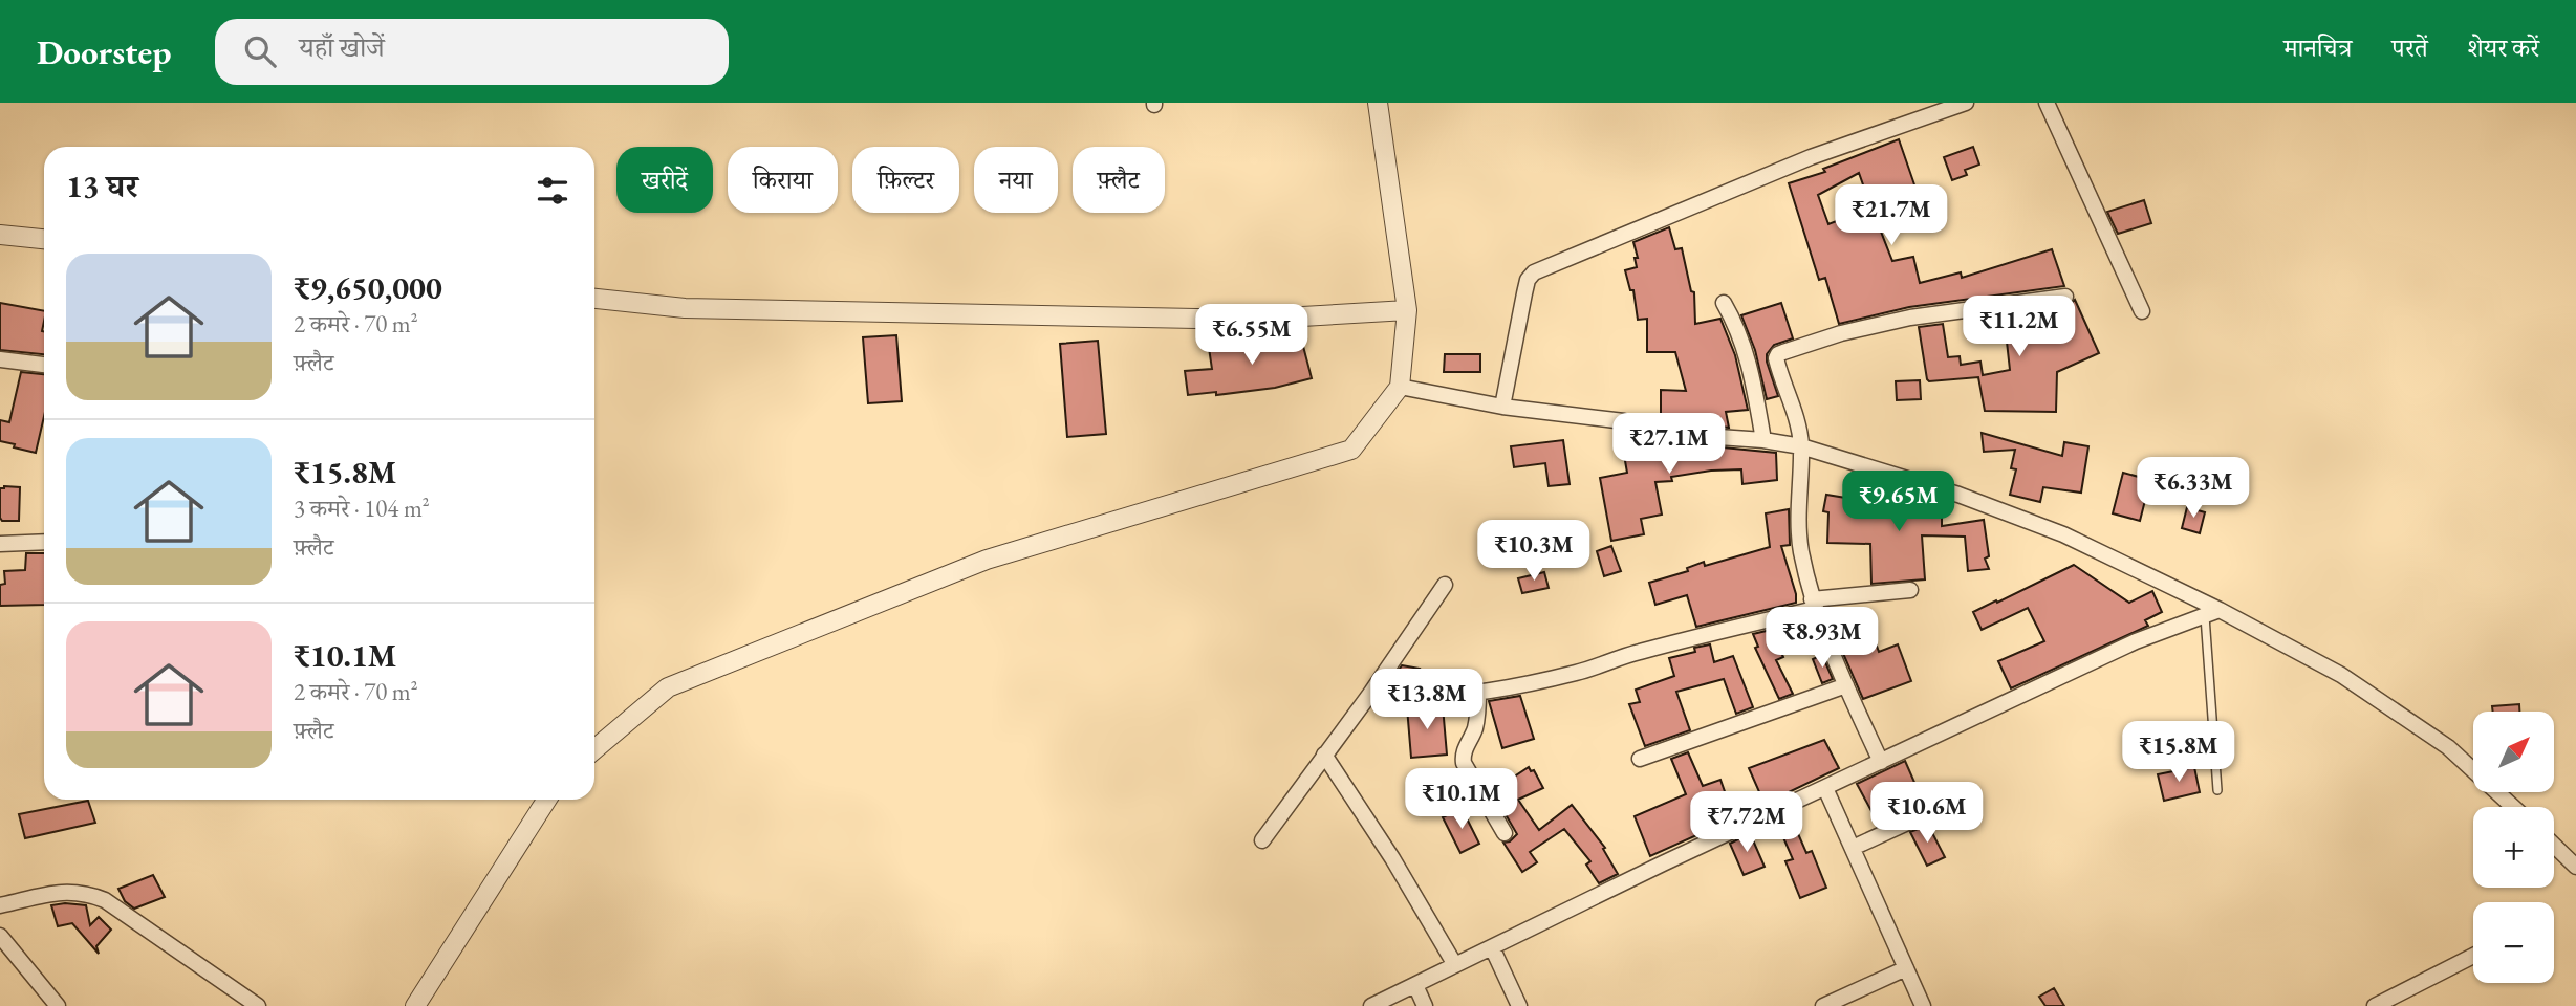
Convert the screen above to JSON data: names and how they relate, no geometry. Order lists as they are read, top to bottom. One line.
{"north":"top right","page":{"header":"Doorstep","search":"यहाँ खोजें","nav":["मानचित्र","परतें","शेयर करें"],"chip":["खरीदें","किराया","फ़िल्टर","नया","फ़्लैट"],"heading":"13 घर","price":["₹21.7M","₹11.2M","₹6.55M","₹27.1M","₹6.33M","₹9.65M","₹10.3M","₹8.93M","₹13.8M","₹15.8M","₹10.1M","₹10.6M","₹7.72M"],"list":[{"name":"₹9,650,000","note":"2 कमरे · 70 m² · फ़्लैट"},{"name":"₹15.8M","note":"3 कमरे · 104 m² · फ़्लैट"},{"name":"₹10.1M","note":"2 कमरे · 70 m² · फ़्लैट"}],"map_buttons":["+","−"]}}
